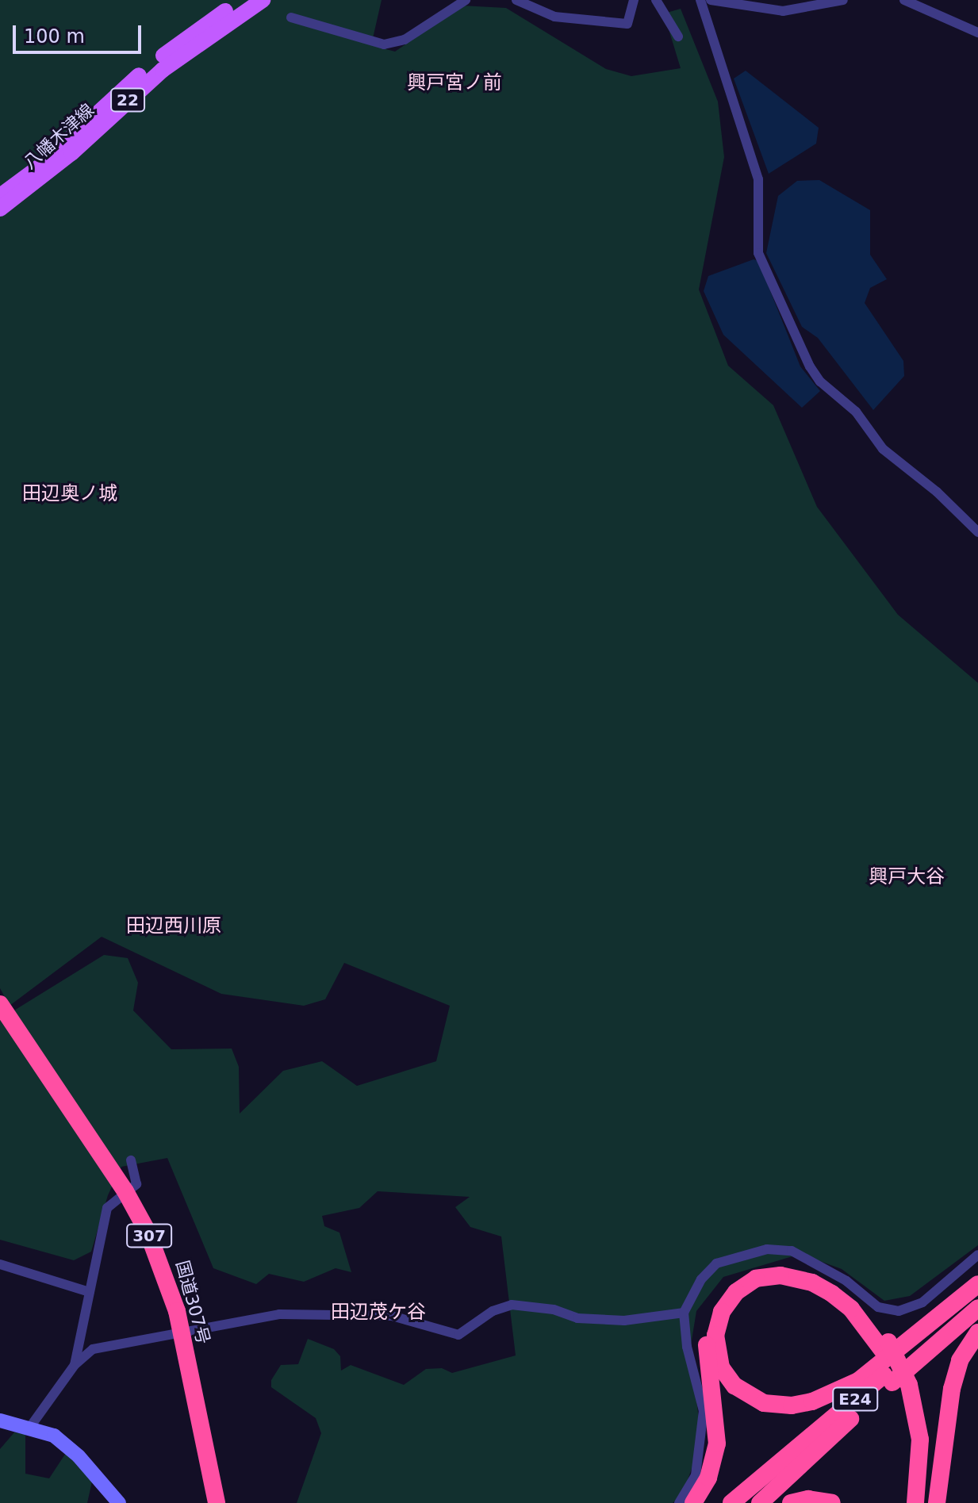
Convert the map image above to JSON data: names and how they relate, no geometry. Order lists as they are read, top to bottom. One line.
{"streets":{"highway":["307","国道307号","E24"],"main road":["22","八幡木津線"]},"districts":["興戸宮ノ前","田辺奥ノ城","興戸大谷","田辺西川原","田辺茂ケ谷"],"scale_bar":"100 m"}
